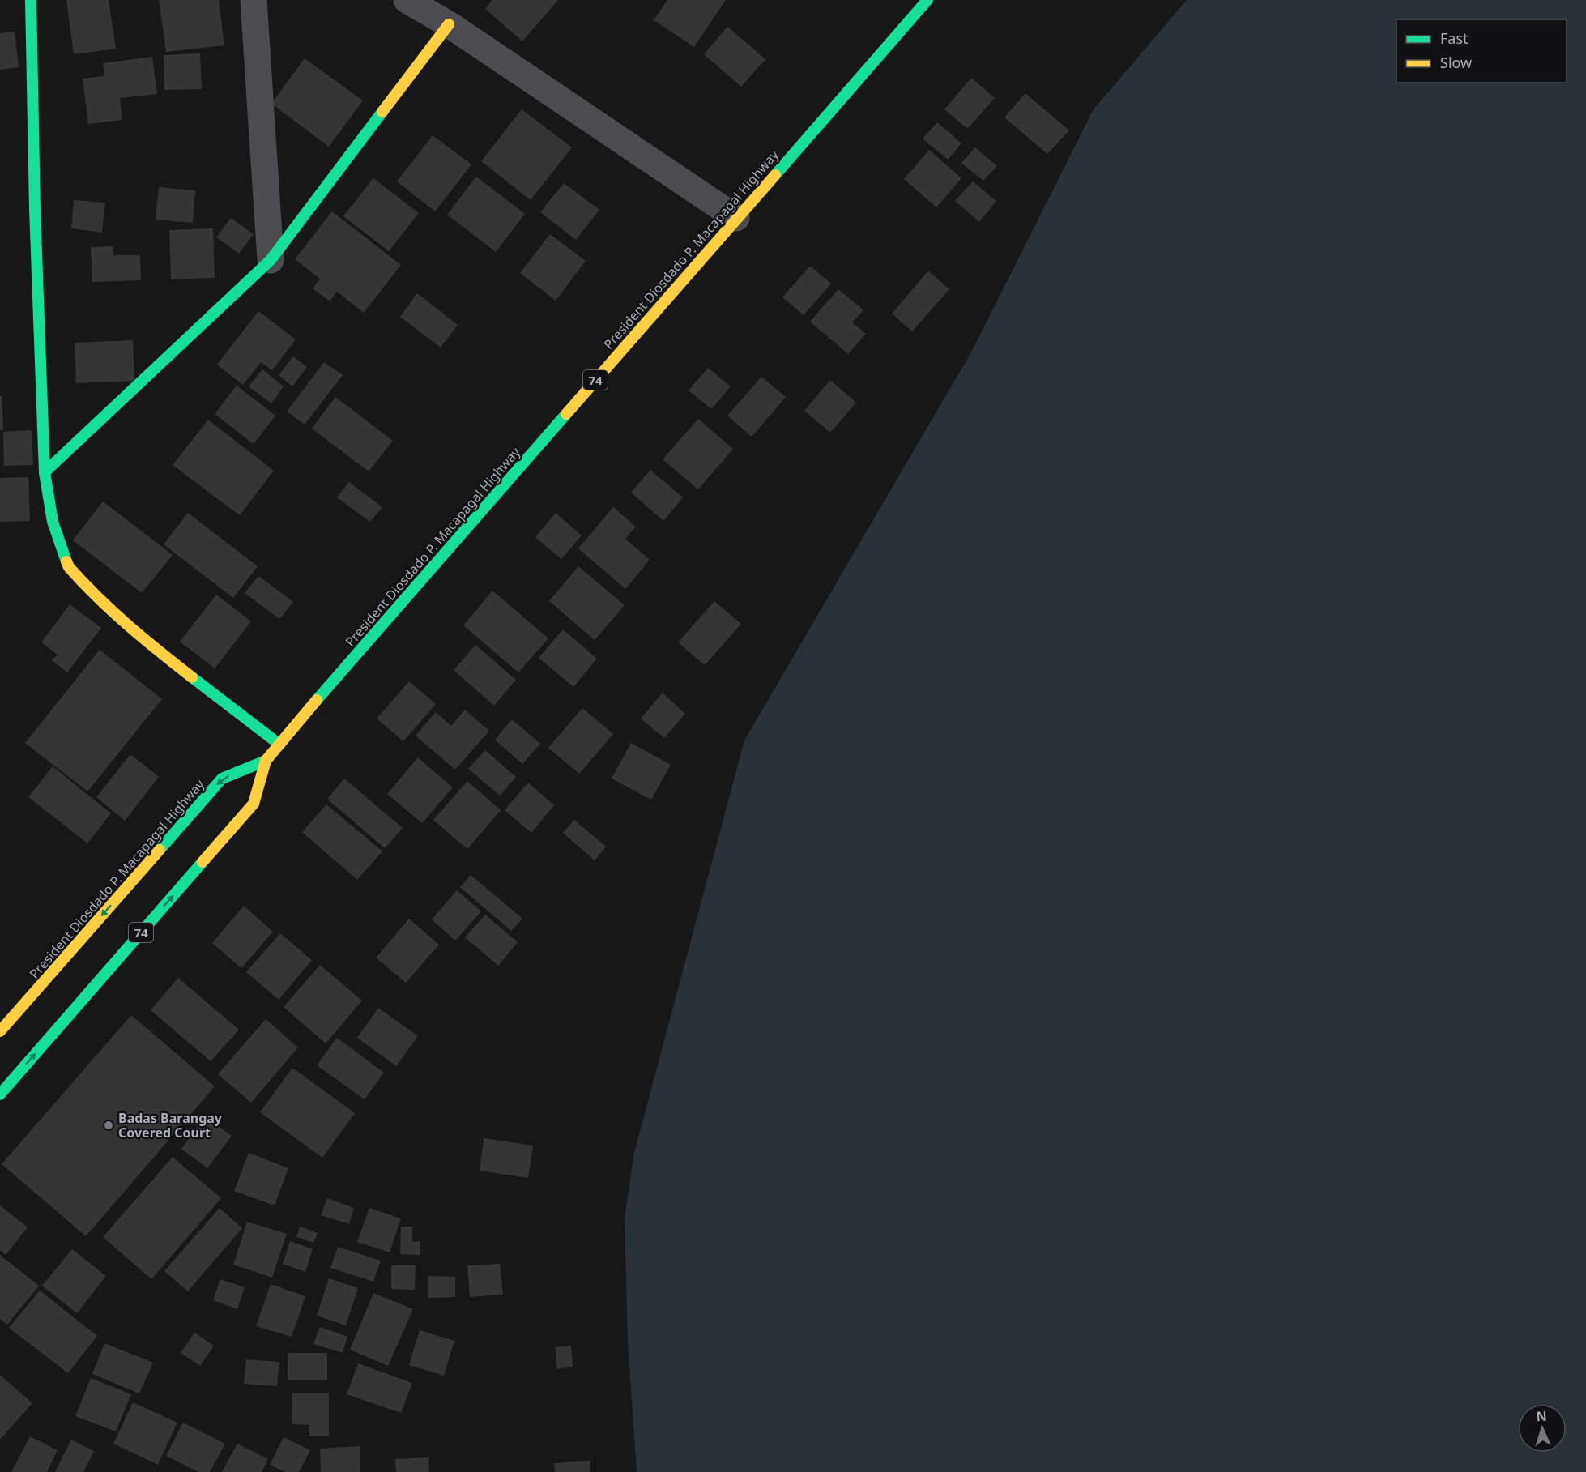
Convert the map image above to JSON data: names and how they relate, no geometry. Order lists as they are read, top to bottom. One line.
{"streets":{"main road":["President Diosdado P. Macapagal Highway","74"]},"places":["Badas Barangay Covered Court"],"legend":["Fast","Slow"],"north":"top"}
